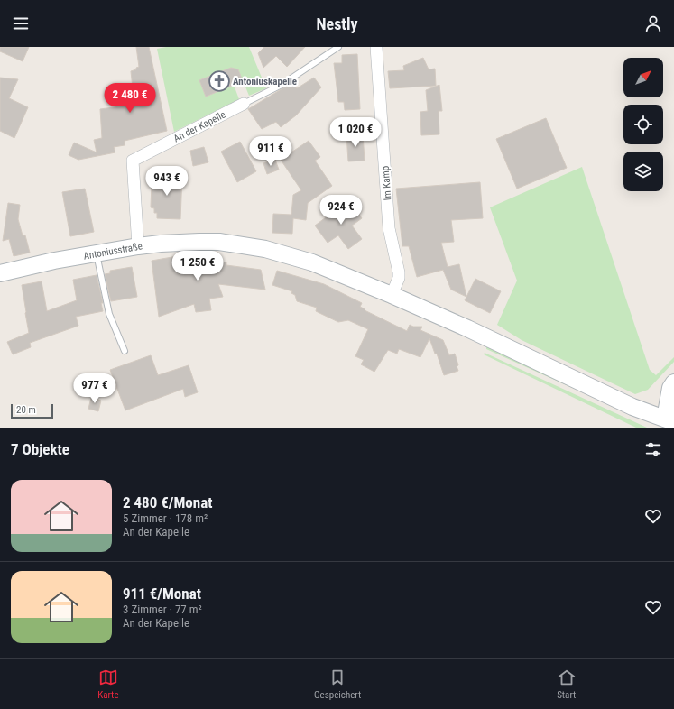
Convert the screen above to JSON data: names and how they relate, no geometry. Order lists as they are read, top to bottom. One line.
{"streets":{"street":["An der Kapelle","Im Kamp","Antoniusstraße"]},"crossings":[["An der Kapelle","Antoniusstraße"],["Im Kamp","Antoniusstraße"]],"places":{"church":["Antoniuskapelle"]},"scale_bar":"20 m","north":"top right","page":{"header":"Nestly","price":["2 480 €","1 020 €","911 €","943 €","924 €","1 250 €","977 €"],"scale":"20 m","heading":"7 Objekte","list":[{"name":"2 480 €/Monat","note":"5 Zimmer · 178 m² · An der Kapelle"},{"name":"911 €/Monat","note":"3 Zimmer · 77 m² · An der Kapelle"}],"tabs":["Karte","Gespeichert","Start"]}}
